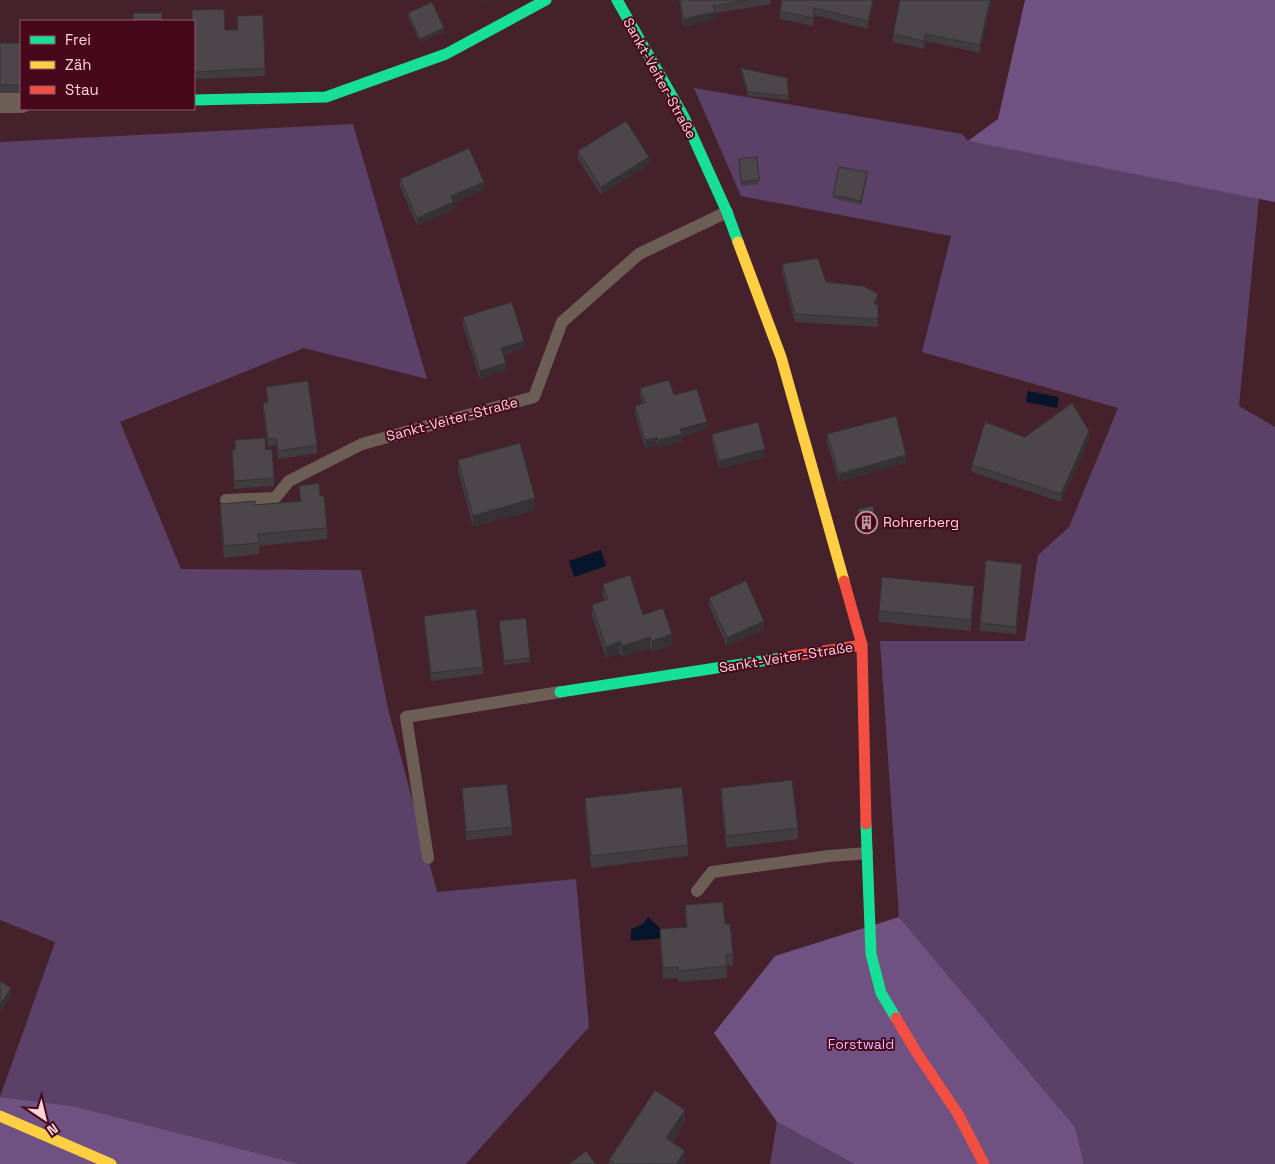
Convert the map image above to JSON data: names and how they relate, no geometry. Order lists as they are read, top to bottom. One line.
{"streets":{"street":["Sankt-Veiter-Straße"]},"parks":["Forstwald"],"places":{"building":["Rohrerberg"]},"legend":["Frei","Zäh","Stau"],"north":"bottom right"}
